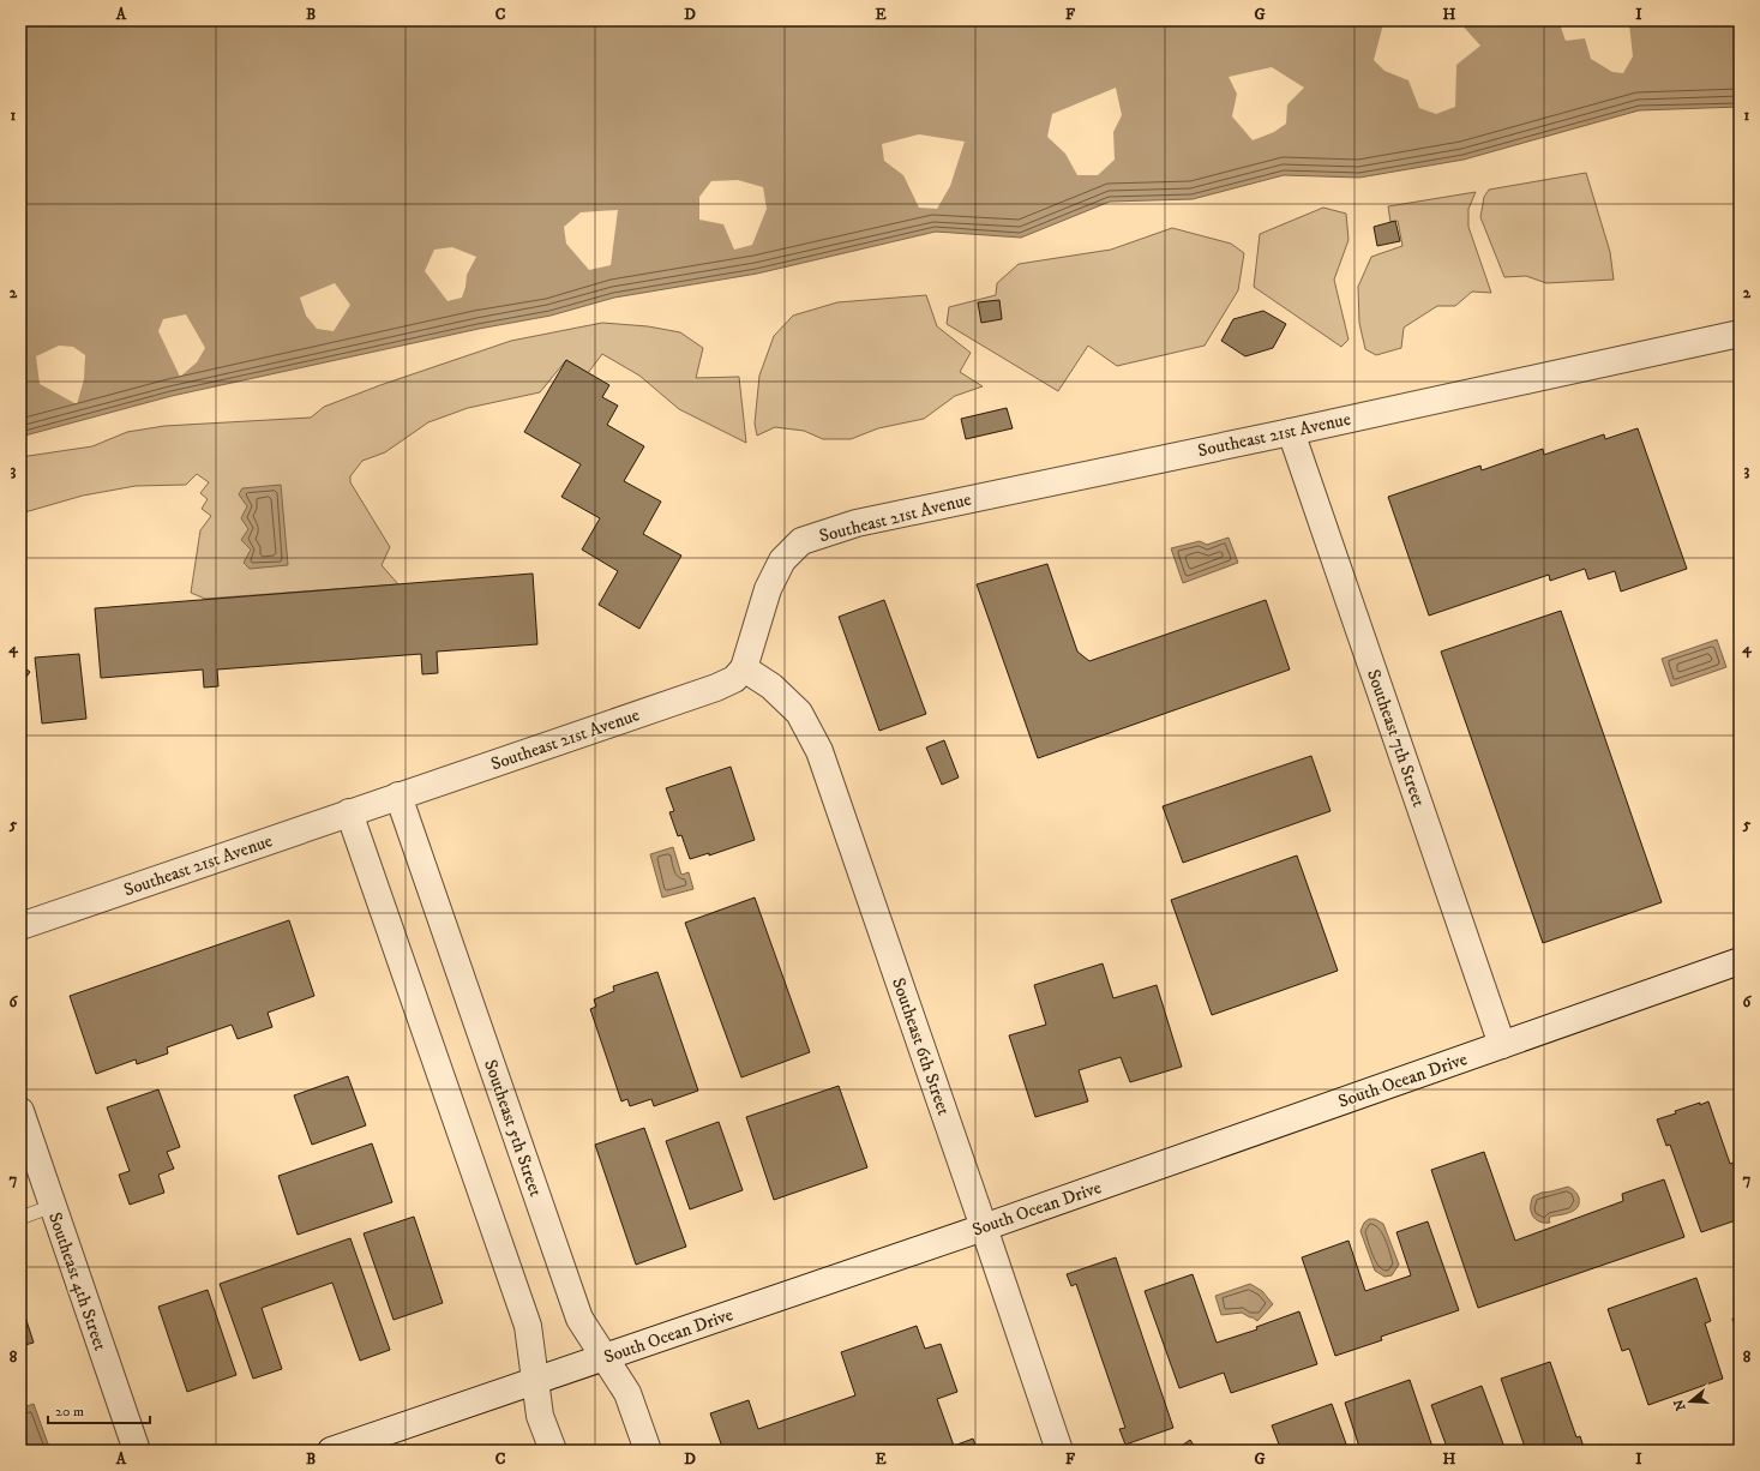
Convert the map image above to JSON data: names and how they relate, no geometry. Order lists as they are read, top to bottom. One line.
{"streets":{"street":["Southeast 21st Avenue","Southeast 7th Street","Southeast 6th Street","South Ocean Drive","Southeast 5th Street","Southeast 4th Street"]},"crossings":[["Southeast 21st Avenue","Southeast 7th Street"],["Southeast 21st Avenue","Southeast 6th Street"],["Southeast 21st Avenue","Southeast 5th Street"],["Southeast 7th Street","South Ocean Drive"],["Southeast 6th Street","South Ocean Drive"],["South Ocean Drive","Southeast 5th Street"]],"scale_bar":"20 m","north":"left","grid":{"columns":["A","B","C","D","E","F","G","H","I"],"rows":["1","2","3","4","5","6","7","8"]}}
